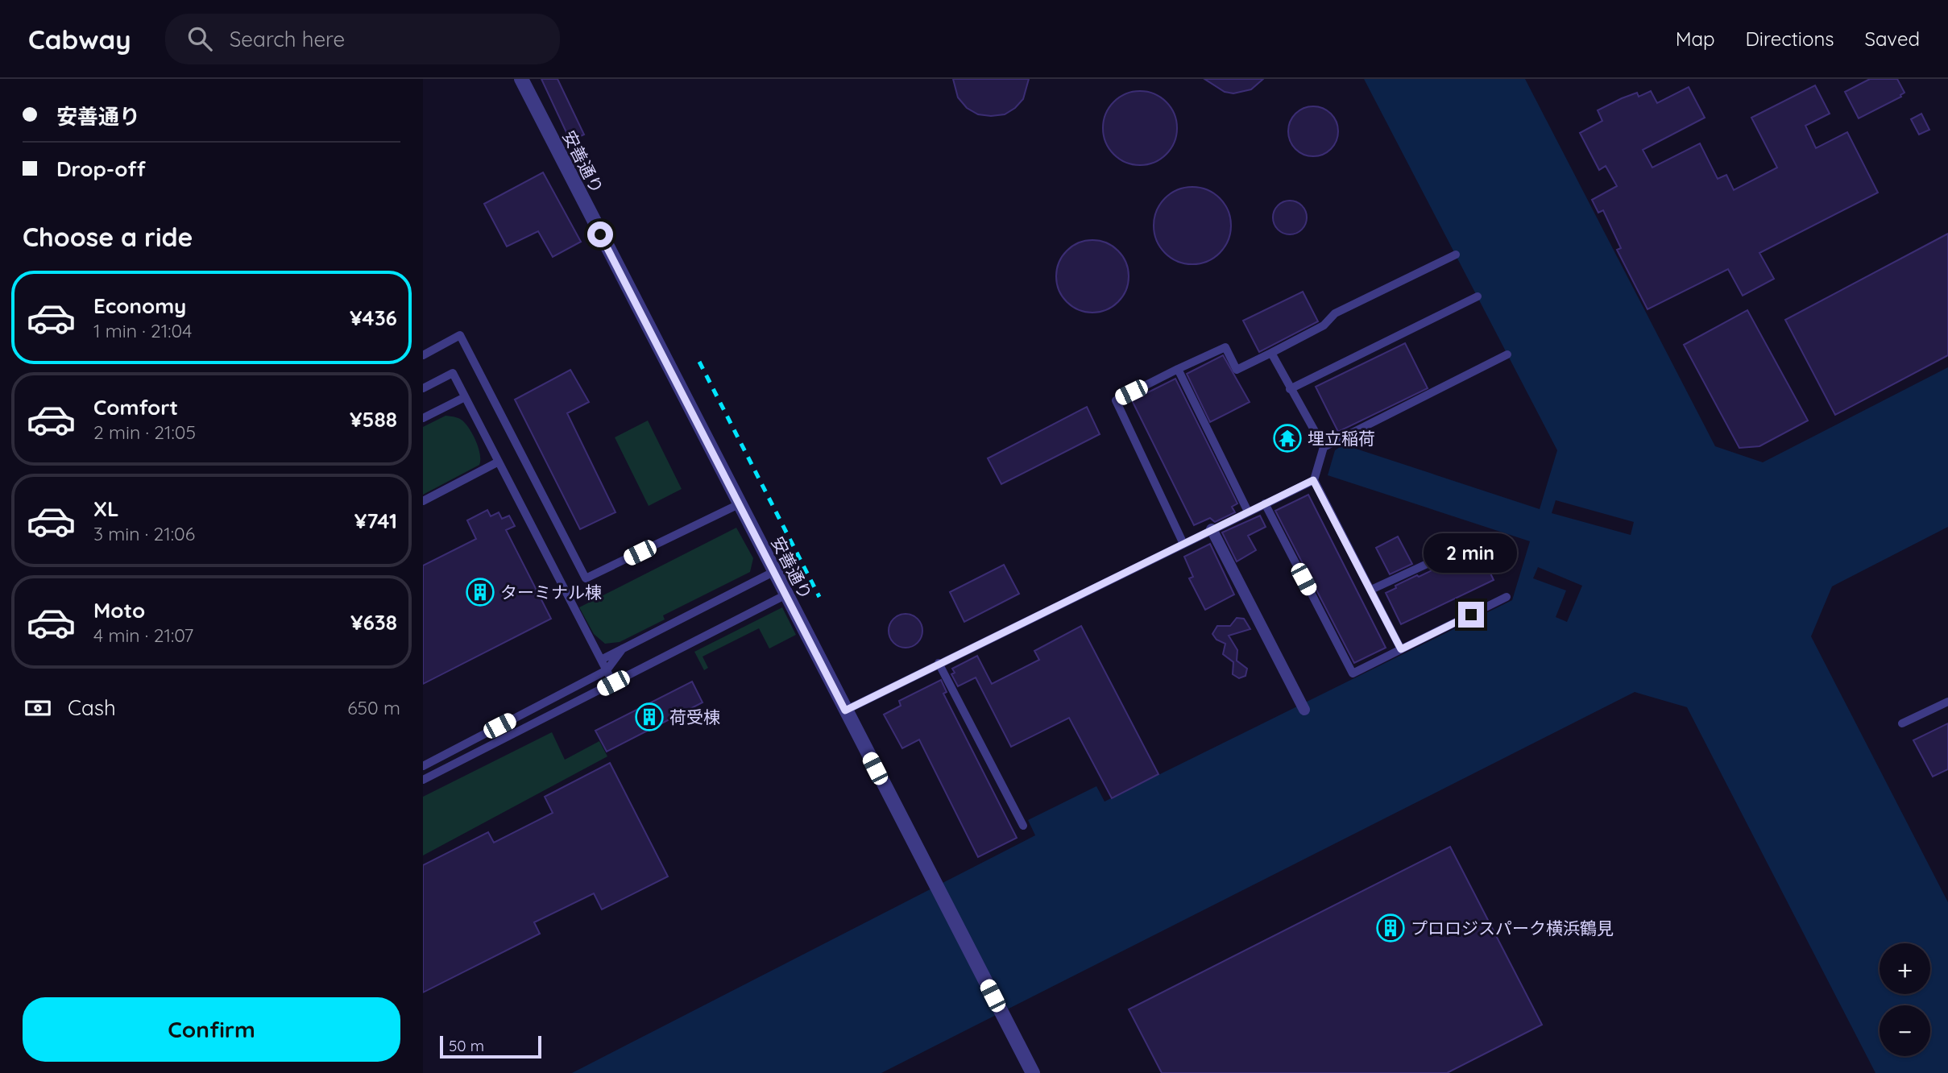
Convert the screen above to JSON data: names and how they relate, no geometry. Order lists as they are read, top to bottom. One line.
{"streets":{"street":["安善通り"]},"places":{"temple":["埋立稲荷"],"building":["ターミナル棟","荷受棟","プロロジスパーク横浜鶴見"]},"scale_bar":"50 m","page":{"header":"Cabway","search":"Search here","nav":["Map","Directions","Saved"],"banner":["安善通り","Drop-off"],"heading":"Choose a ride","list":[{"name":"Economy","note":"1 min · 21:04","value":"¥436"},{"name":"Comfort","note":"2 min · 21:05","value":"¥588"},{"name":"XL","note":"3 min · 21:06","value":"¥741"},{"name":"Moto","note":"4 min · 21:07","value":"¥638"}],"bubble":"2 min","pay":["Cash","650 m"],"map_buttons":["+","−"],"buttons":"Confirm","scale":"50 m"}}
